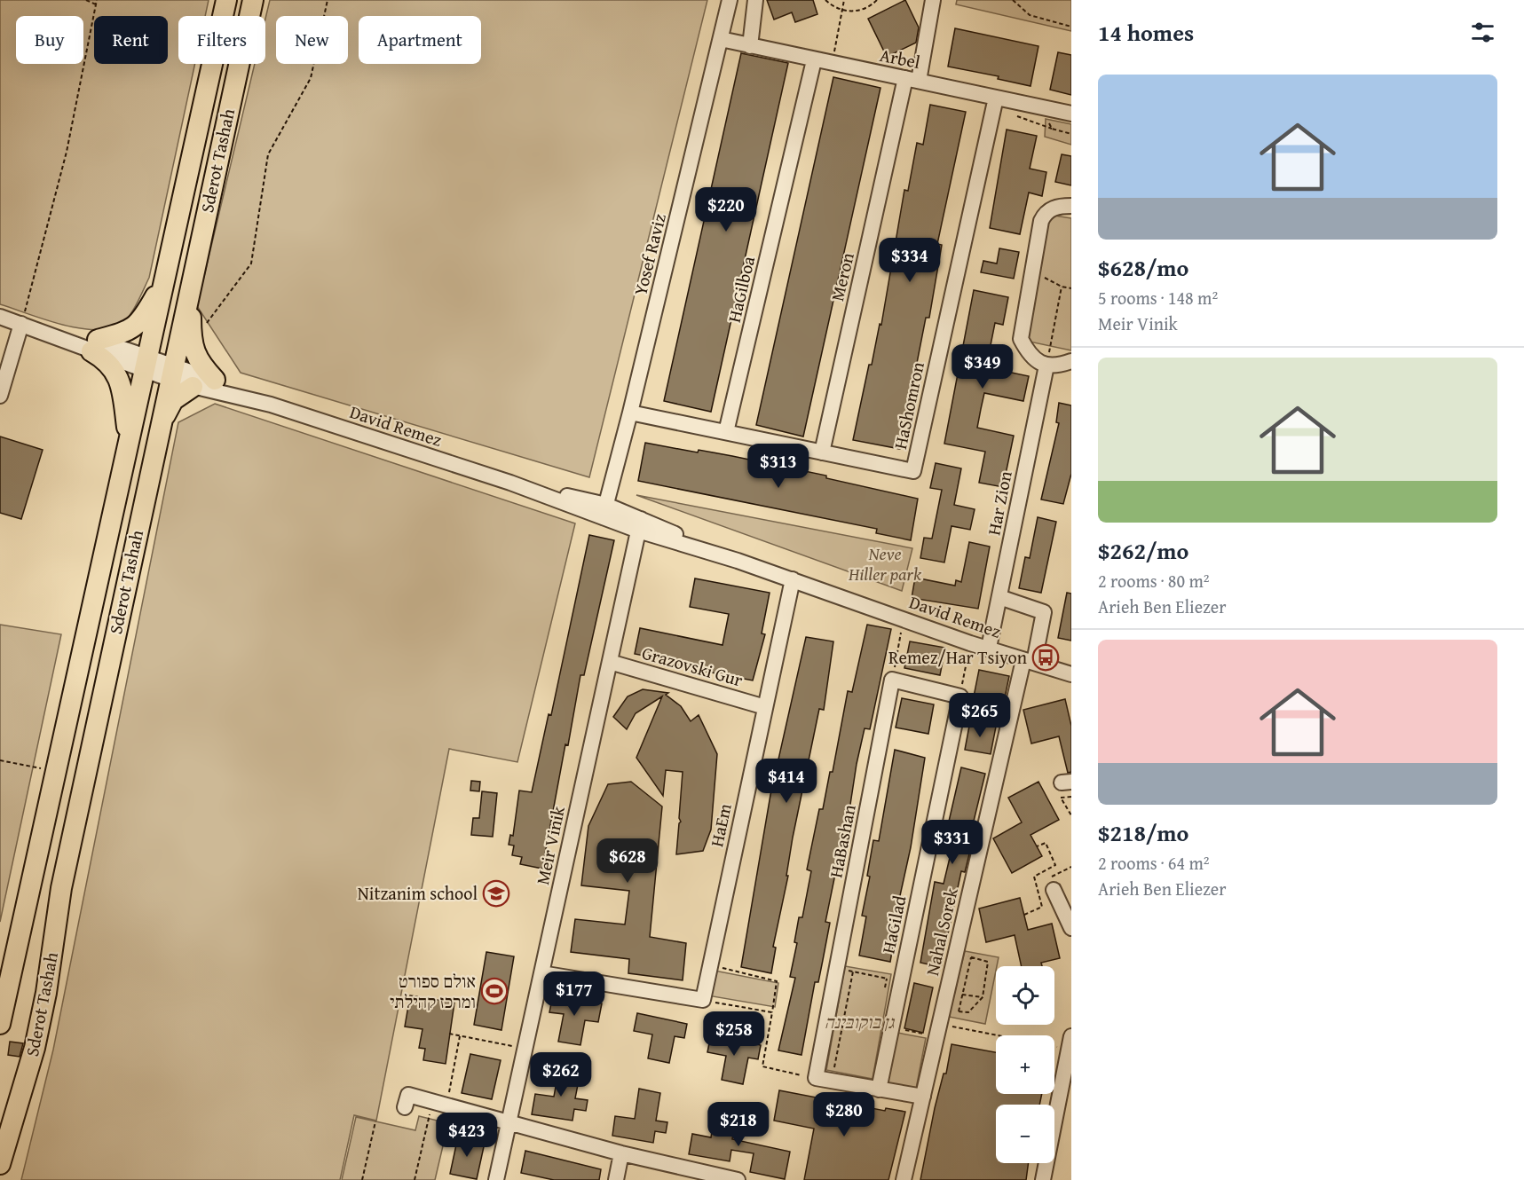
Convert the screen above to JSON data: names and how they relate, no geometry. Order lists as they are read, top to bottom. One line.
{"streets":{"main road":["Sderot Tashah"],"street":["Arbel","Yosef Raviz","Meron","HaGilboa","HaShomron","David Remez","Har Zion","Grazovski Gur","HaEm","HaBashan","Meir Vinik","HaGilad","Nahal Sorek"]},"crossings":[["Arbel","Yosef Raviz"],["Arbel","Meron"],["Arbel","HaGilboa"],["Arbel","HaShomron"],["Sderot Tashah","David Remez"],["Yosef Raviz","HaShomron"],["Yosef Raviz","David Remez"],["Meron","HaShomron"],["HaGilboa","HaShomron"],["David Remez","Har Zion"],["David Remez","HaEm"],["David Remez","Meir Vinik"],["David Remez","Nahal Sorek"],["Har Zion","Nahal Sorek"],["Grazovski Gur","HaEm"],["Grazovski Gur","Meir Vinik"]],"parks":["Neve Hiller park","גן בוקובינה"],"places":{"bus stop":["Remez/Har Tsiyon"],"school or university":["Nitzanim school"],"sports":["אולם ספורט ומרכז קהילתי"]},"page":{"heading":"14 homes","chip":["Buy","Rent","Filters","New","Apartment"],"list":[{"name":"$628/mo","note":"5 rooms · 148 m² · Meir Vinik"},{"name":"$262/mo","note":"2 rooms · 80 m² · Arieh Ben Eliezer"},{"name":"$218/mo","note":"2 rooms · 64 m² · Arieh Ben Eliezer"}],"price":["$220","$334","$349","$313","$265","$414","$331","$628","$177","$258","$262","$280","$218","$423"],"map_buttons":["+","−"]}}
